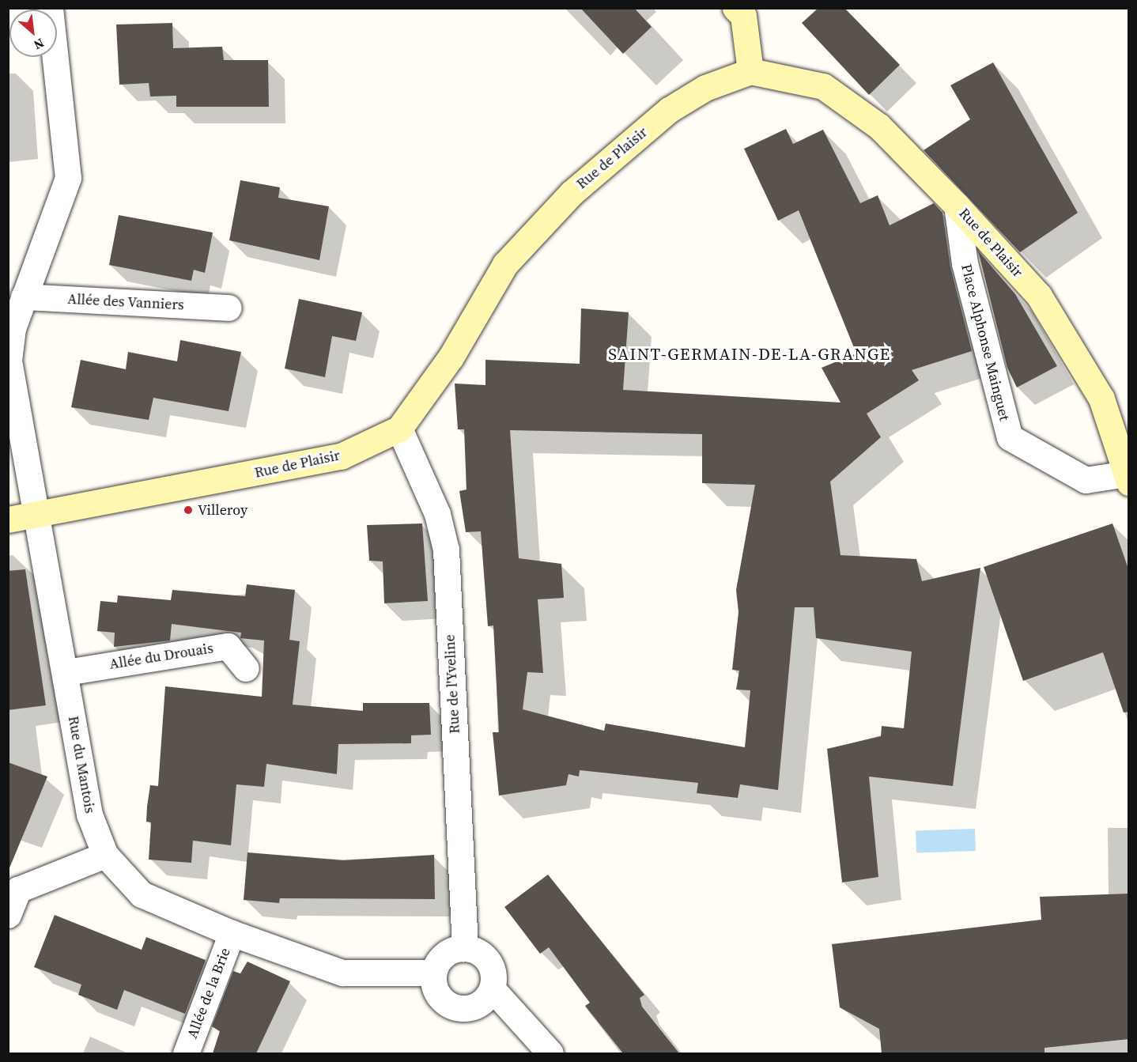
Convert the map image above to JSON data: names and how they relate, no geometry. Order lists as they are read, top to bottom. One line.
{"streets":{"street":["Rue de Plaisir","Allée des Vanniers","Place Alphonse Mainguet","Allée du Drouais","Rue de l'Yveline","Rue du Mantois","Allée de la Brie"]},"crossings":[["Rue de Plaisir","Place Alphonse Mainguet"],["Rue de Plaisir","Rue de l'Yveline"],["Rue de Plaisir","Rue du Mantois"],["Allée des Vanniers","Rue du Mantois"],["Allée du Drouais","Rue du Mantois"],["Rue de l'Yveline","Rue du Mantois"],["Rue du Mantois","Allée de la Brie"]],"districts":["SAINT-GERMAIN-DE-LA-GRANGE"],"places":["Villeroy"],"north":"bottom right"}
